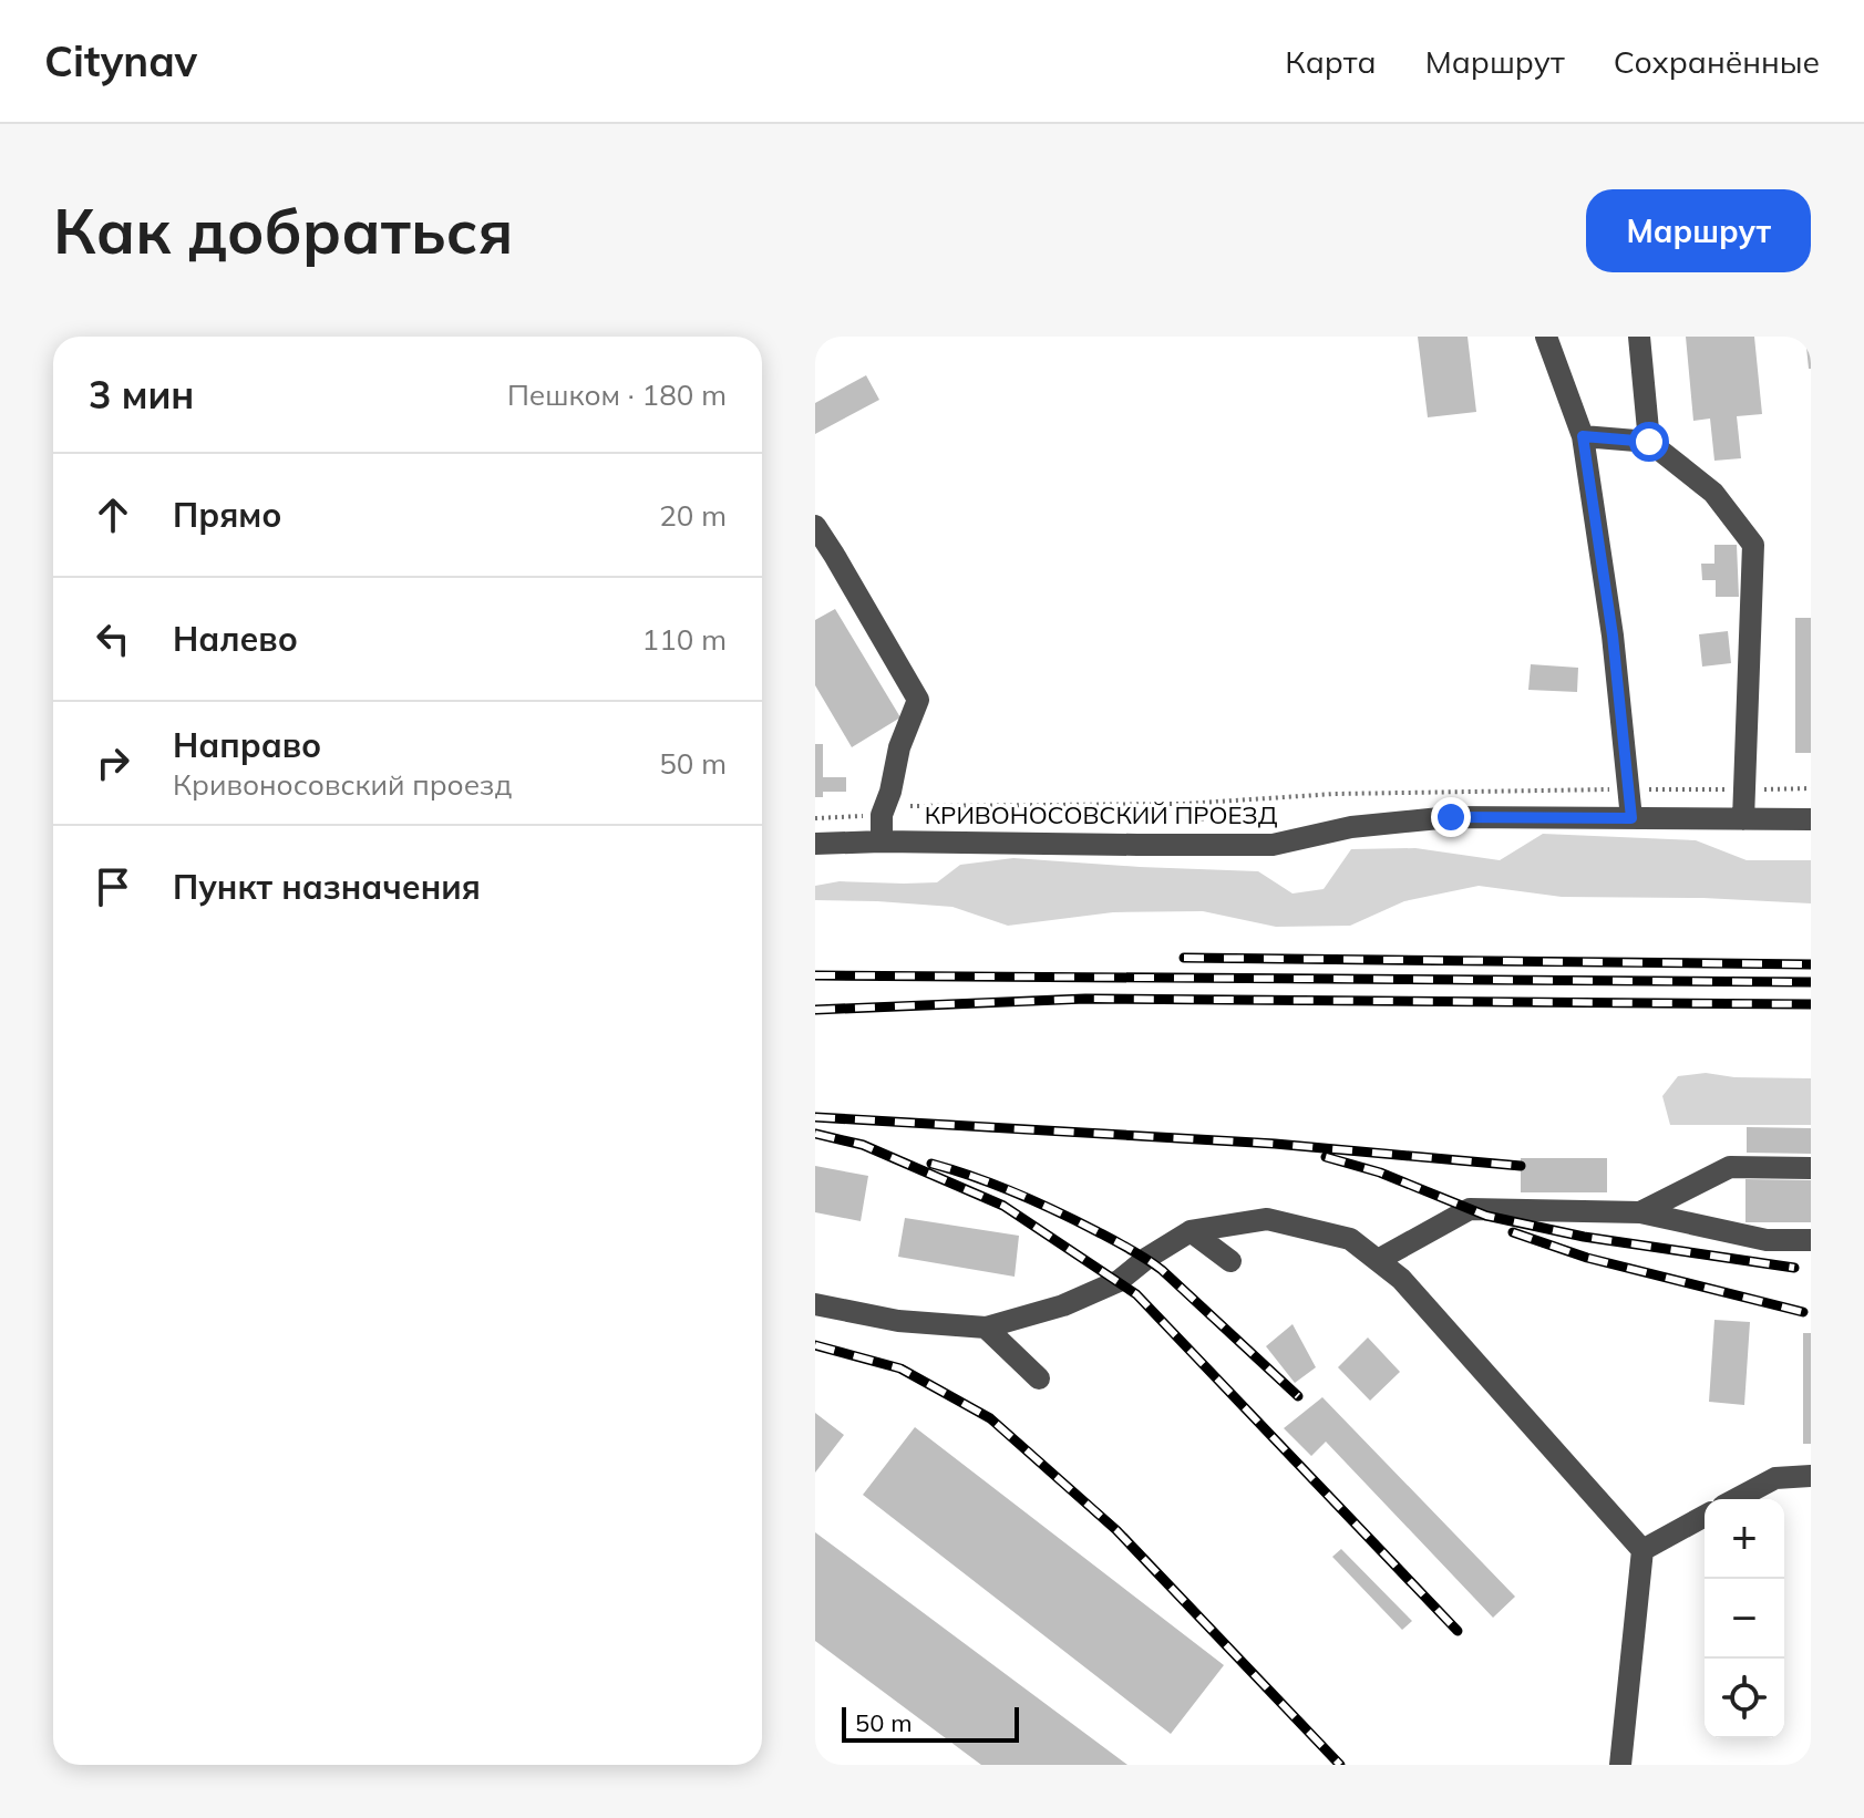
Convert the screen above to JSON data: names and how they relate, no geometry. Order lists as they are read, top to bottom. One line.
{"streets":{"street":["КРИВОНОСОВСКИЙ ПРОЕЗД"]},"scale_bar":"50 m","page":{"header":"Citynav","nav":["Карта","Маршрут","Сохранённые"],"buttons":"Маршрут","title":"Как добраться","heading":["3 мин","Пешком · 180 m"],"list":[["Прямо","20 m"],["Налево","110 m"],["Направо","Кривоносовский проезд","50 m"],"Пункт назначения"],"map_buttons":["+","−"],"scale":"50 m"}}
